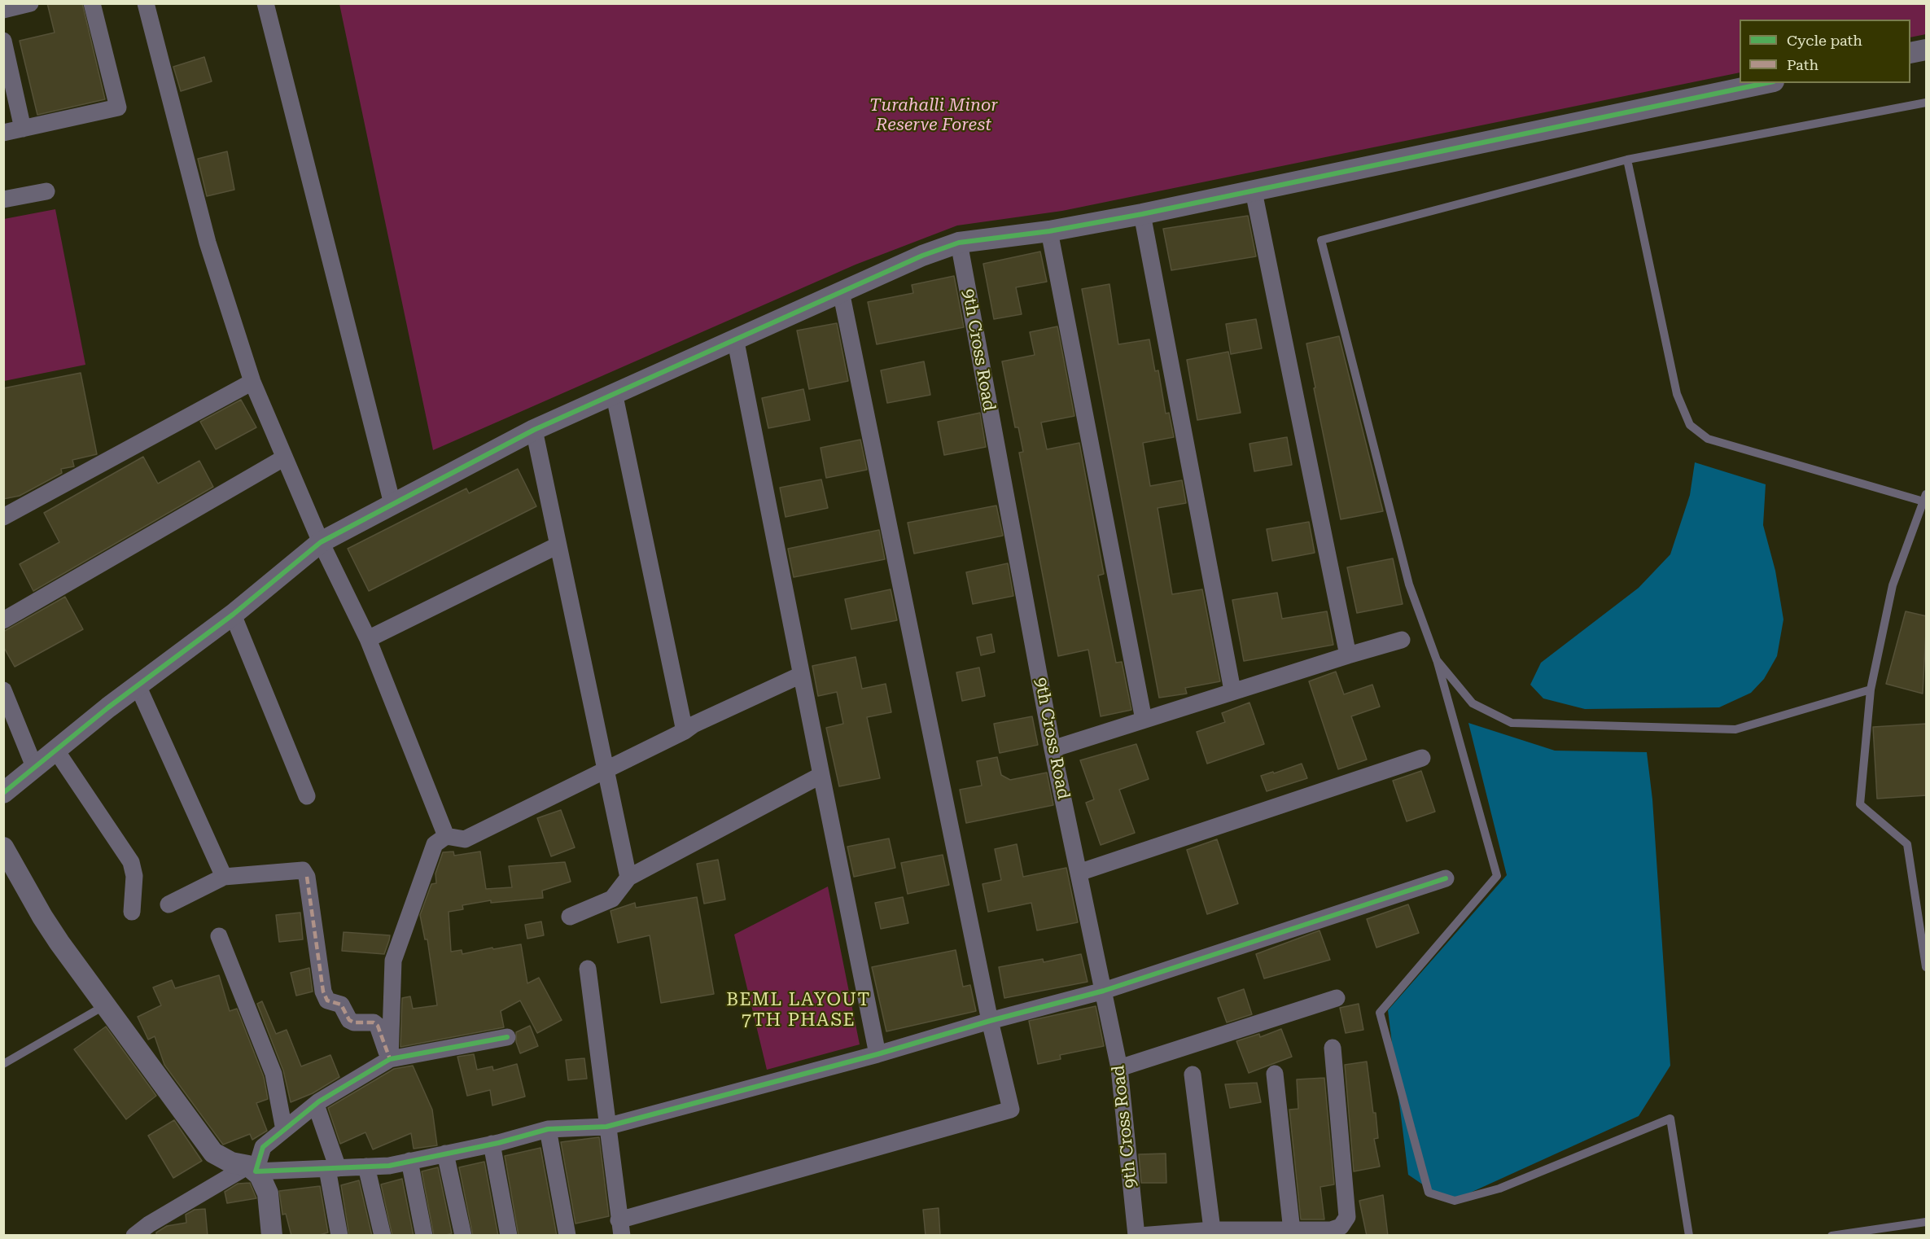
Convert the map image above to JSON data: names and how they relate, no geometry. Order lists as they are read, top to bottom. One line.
{"streets":{"street":["9th Cross Road"]},"districts":["BEML LAYOUT 7TH PHASE"],"parks":["Turahalli Minor Reserve Forest"],"legend":["Cycle path","Path"]}
